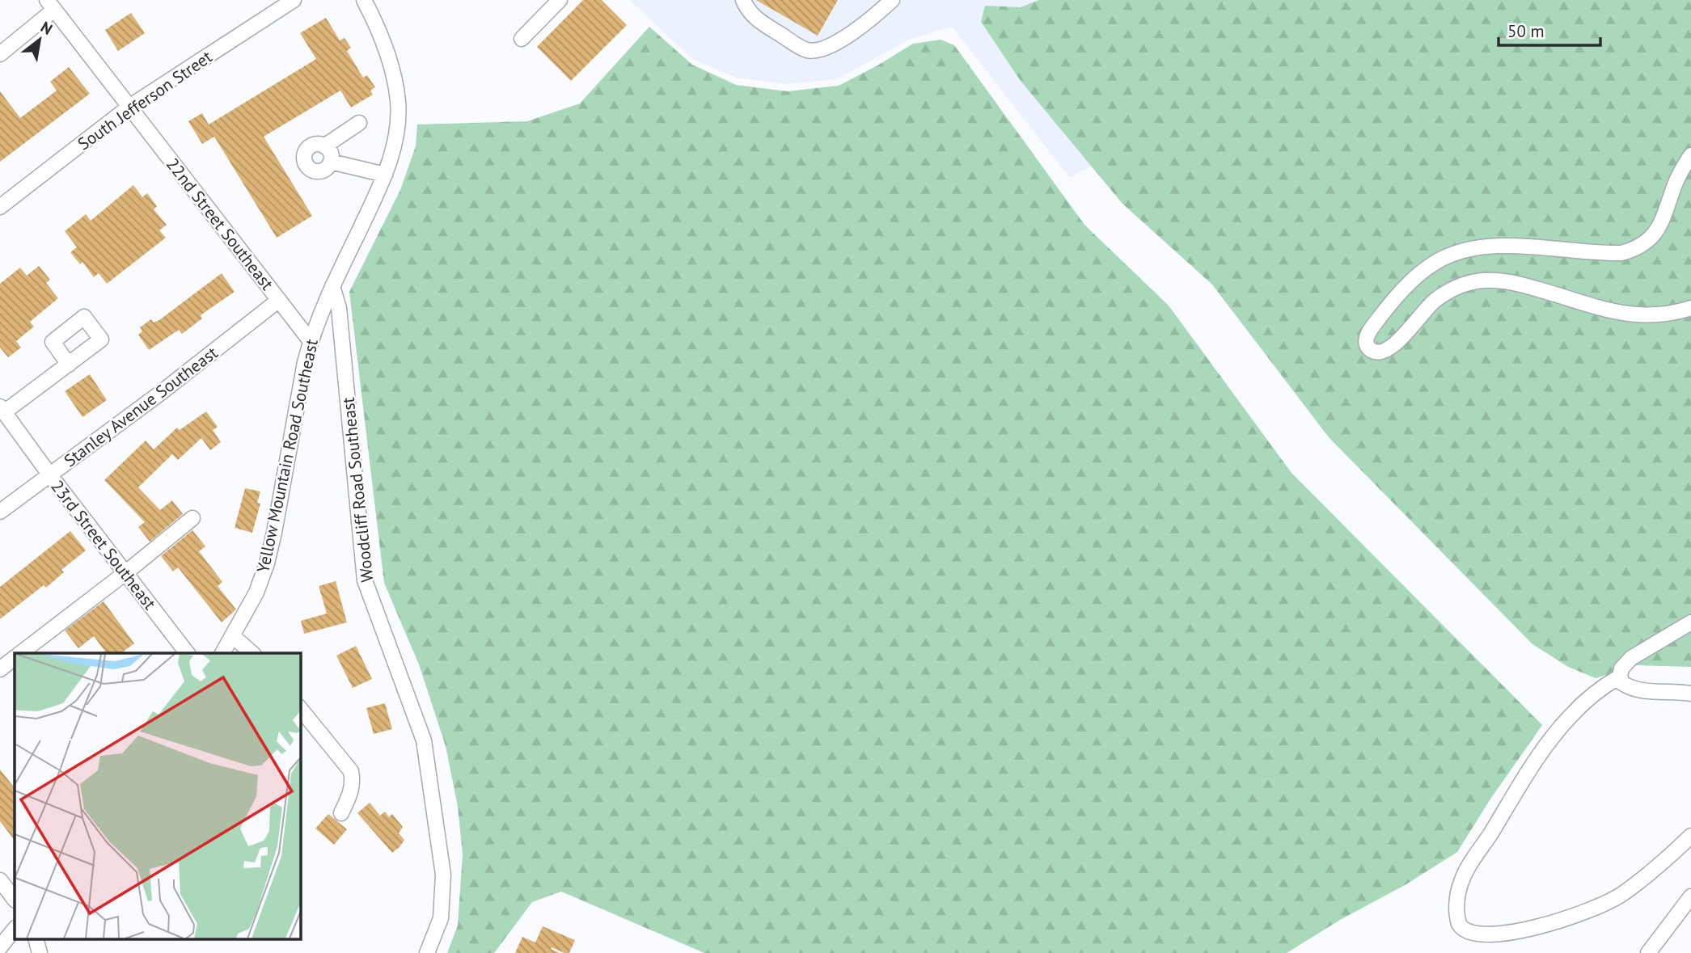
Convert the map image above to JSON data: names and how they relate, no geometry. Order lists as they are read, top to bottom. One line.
{"streets":{"street":["South Jefferson Street","22nd Street Southeast","Stanley Avenue Southeast","Yellow Mountain Road Southeast","Woodcliff Road Southeast","23rd Street Southeast"]},"crossings":[["South Jefferson Street","22nd Street Southeast"],["22nd Street Southeast","Stanley Avenue Southeast"],["22nd Street Southeast","Yellow Mountain Road Southeast"],["Stanley Avenue Southeast","23rd Street Southeast"],["Yellow Mountain Road Southeast","Woodcliff Road Southeast"]],"scale_bar":"50 m","north":"top right"}
